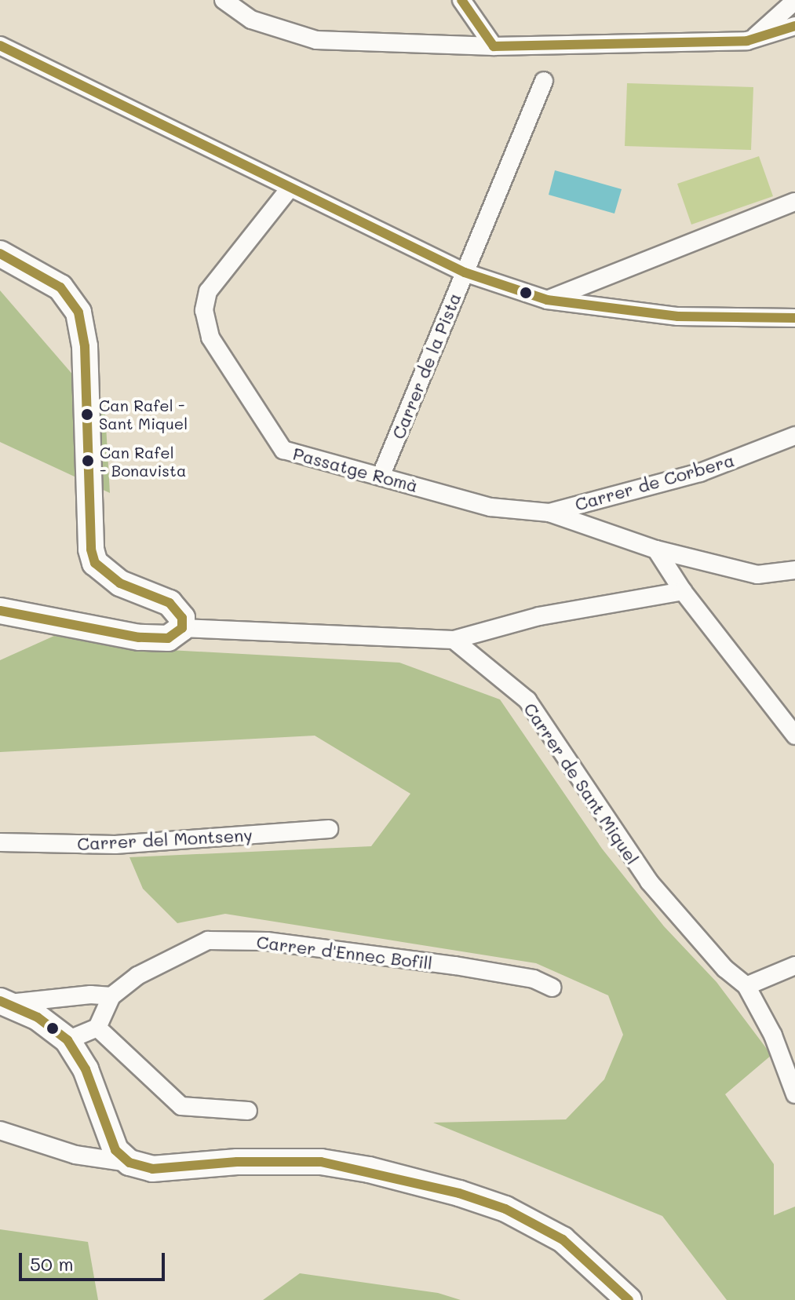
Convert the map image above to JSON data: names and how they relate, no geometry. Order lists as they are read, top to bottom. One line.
{"streets":{"street":["Carrer de la Pista","Passatge Romà","Carrer de Corbera","Carrer de Sant Miquel","Carrer del Montseny","Carrer d'Ennec Bofill"]},"crossings":[["Carrer de la Pista","Passatge Romà"],["Passatge Romà","Carrer de Corbera"]],"places":["Can Rafel - Sant Miquel","Can Rafel - Bonavista"],"scale_bar":"50 m"}
